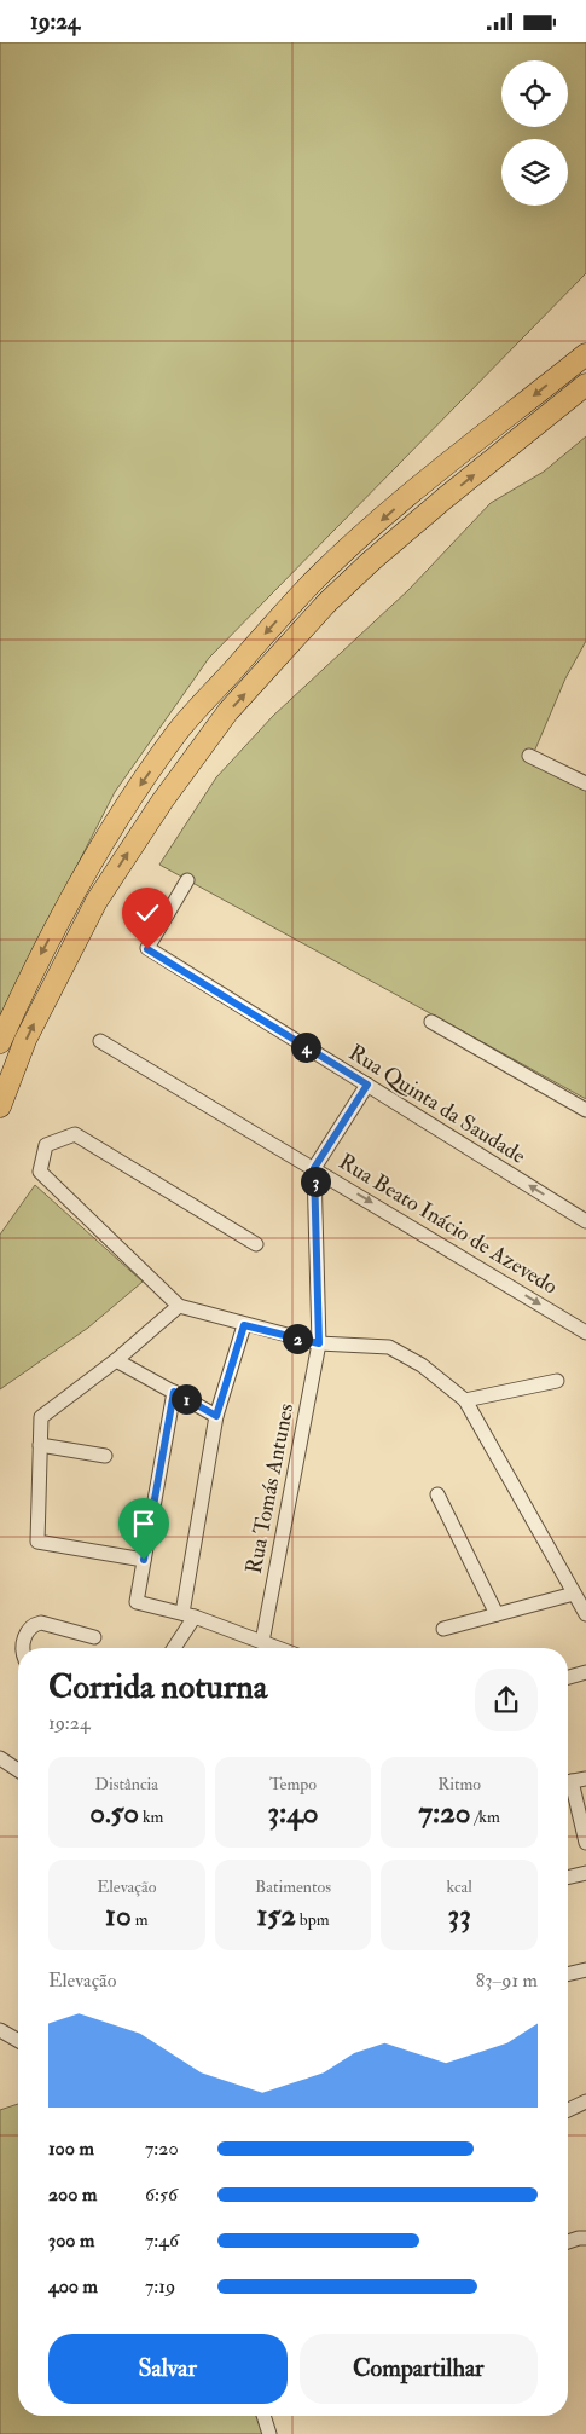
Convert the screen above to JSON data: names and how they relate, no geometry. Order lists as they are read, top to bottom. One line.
{"streets":{"street":["Rua Quinta da Saudade","Rua Beato Inácio de Azevedo","Rua Tomás Antunes"]},"crossings":[["Rua Beato Inácio de Azevedo","Rua Tomás Antunes"]],"page":{"status":"19:24","pins":["4","3","2","1"],"heading":["Corrida noturna","19:24"],"stats":[["Distância","0.50 km"],["Tempo","3:40"],["Ritmo","7:20 /km"],["Elevação","10 m"],["Batimentos","152 bpm"],["kcal","33"]],"chart":["Elevação","83–91 m"],"list":[{"name":"100 m","note":"7:20"},{"name":"200 m","note":"6:56"},{"name":"300 m","note":"7:46"},{"name":"400 m","note":"7:19"}],"buttons":["Salvar","Compartilhar"]}}
